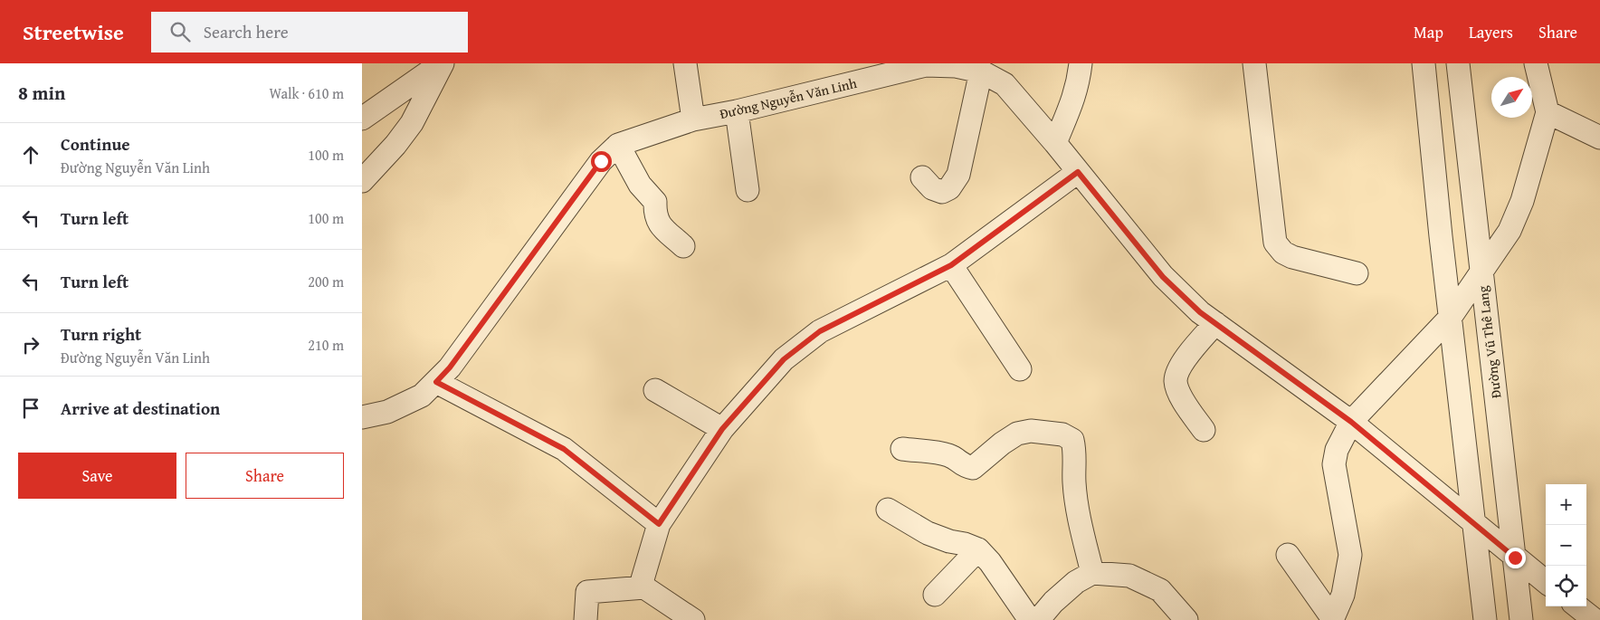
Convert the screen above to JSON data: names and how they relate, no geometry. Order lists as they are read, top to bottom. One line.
{"streets":{"street":["Đường Nguyễn Văn Linh","Đường Vũ Thê Lang"]},"crossings":[["Đường Nguyễn Văn Linh","Đường Vũ Thê Lang"]],"north":"top right","page":{"header":"Streetwise","search":"Search here","nav":["Map","Layers","Share"],"heading":["8 min","Walk · 610 m"],"list":[["Continue","Đường Nguyễn Văn Linh","100 m"],["Turn left","100 m"],["Turn left","200 m"],["Turn right","Đường Nguyễn Văn Linh","210 m"],"Arrive at destination"],"buttons":["Save","Share"],"map_buttons":["+","−"]}}
